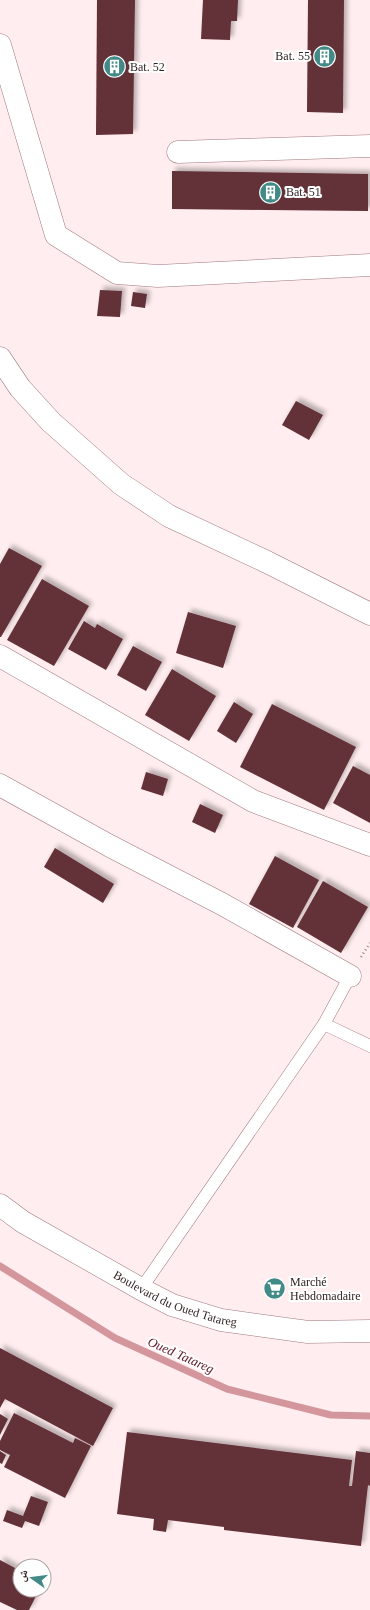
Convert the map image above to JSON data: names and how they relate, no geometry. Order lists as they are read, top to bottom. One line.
{"streets":{"street":["Boulevard du Oued Tatareg"]},"water":["Oued Tatareg"],"places":{"building":["Bat. 55","Bat. 52","Bat. 51"],"supermarket":["Marché Hebdomadaire"]},"north":"left"}
